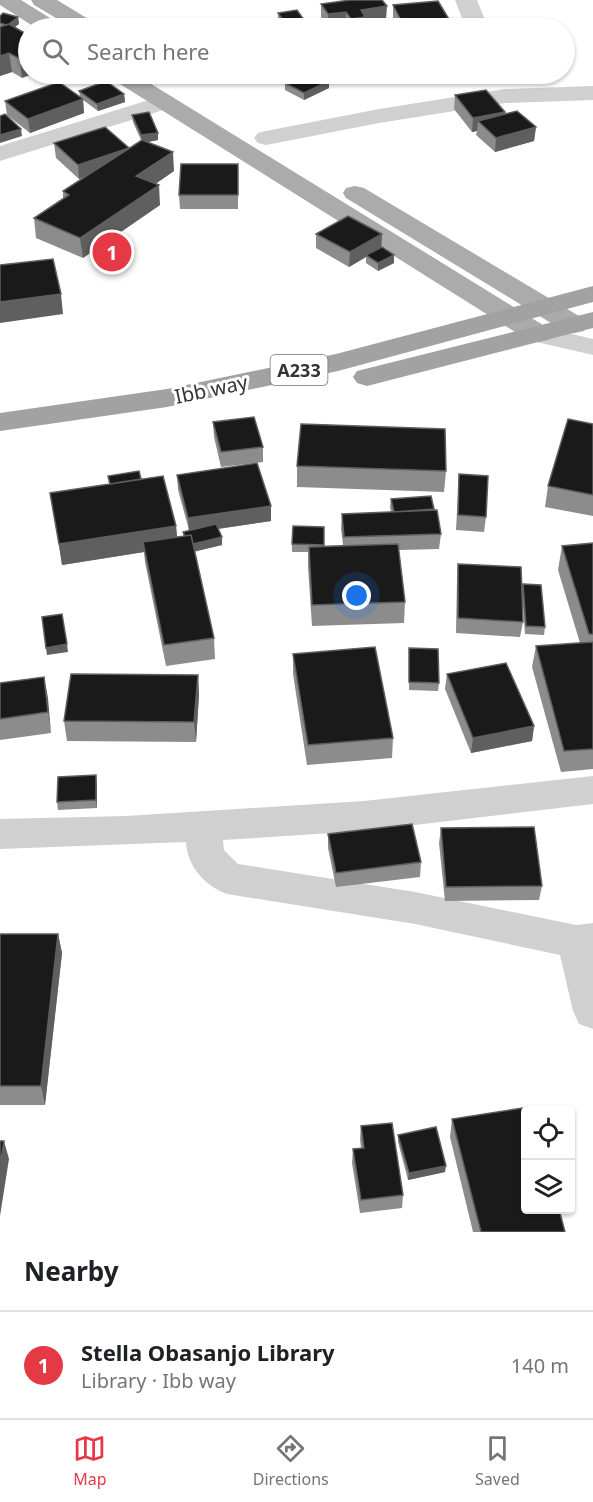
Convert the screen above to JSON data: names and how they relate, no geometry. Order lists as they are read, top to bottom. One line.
{"streets":{"highway":["A233","Ibb way"]},"crossings":[["A233","Ibb way"]],"page":{"search":"Search here","pins":"1","heading":"Nearby","list":[{"mark":"1","name":"Stella Obasanjo Library","note":"Library · Ibb way","value":"140 m"}],"nav":["Map","Directions","Saved"]}}
